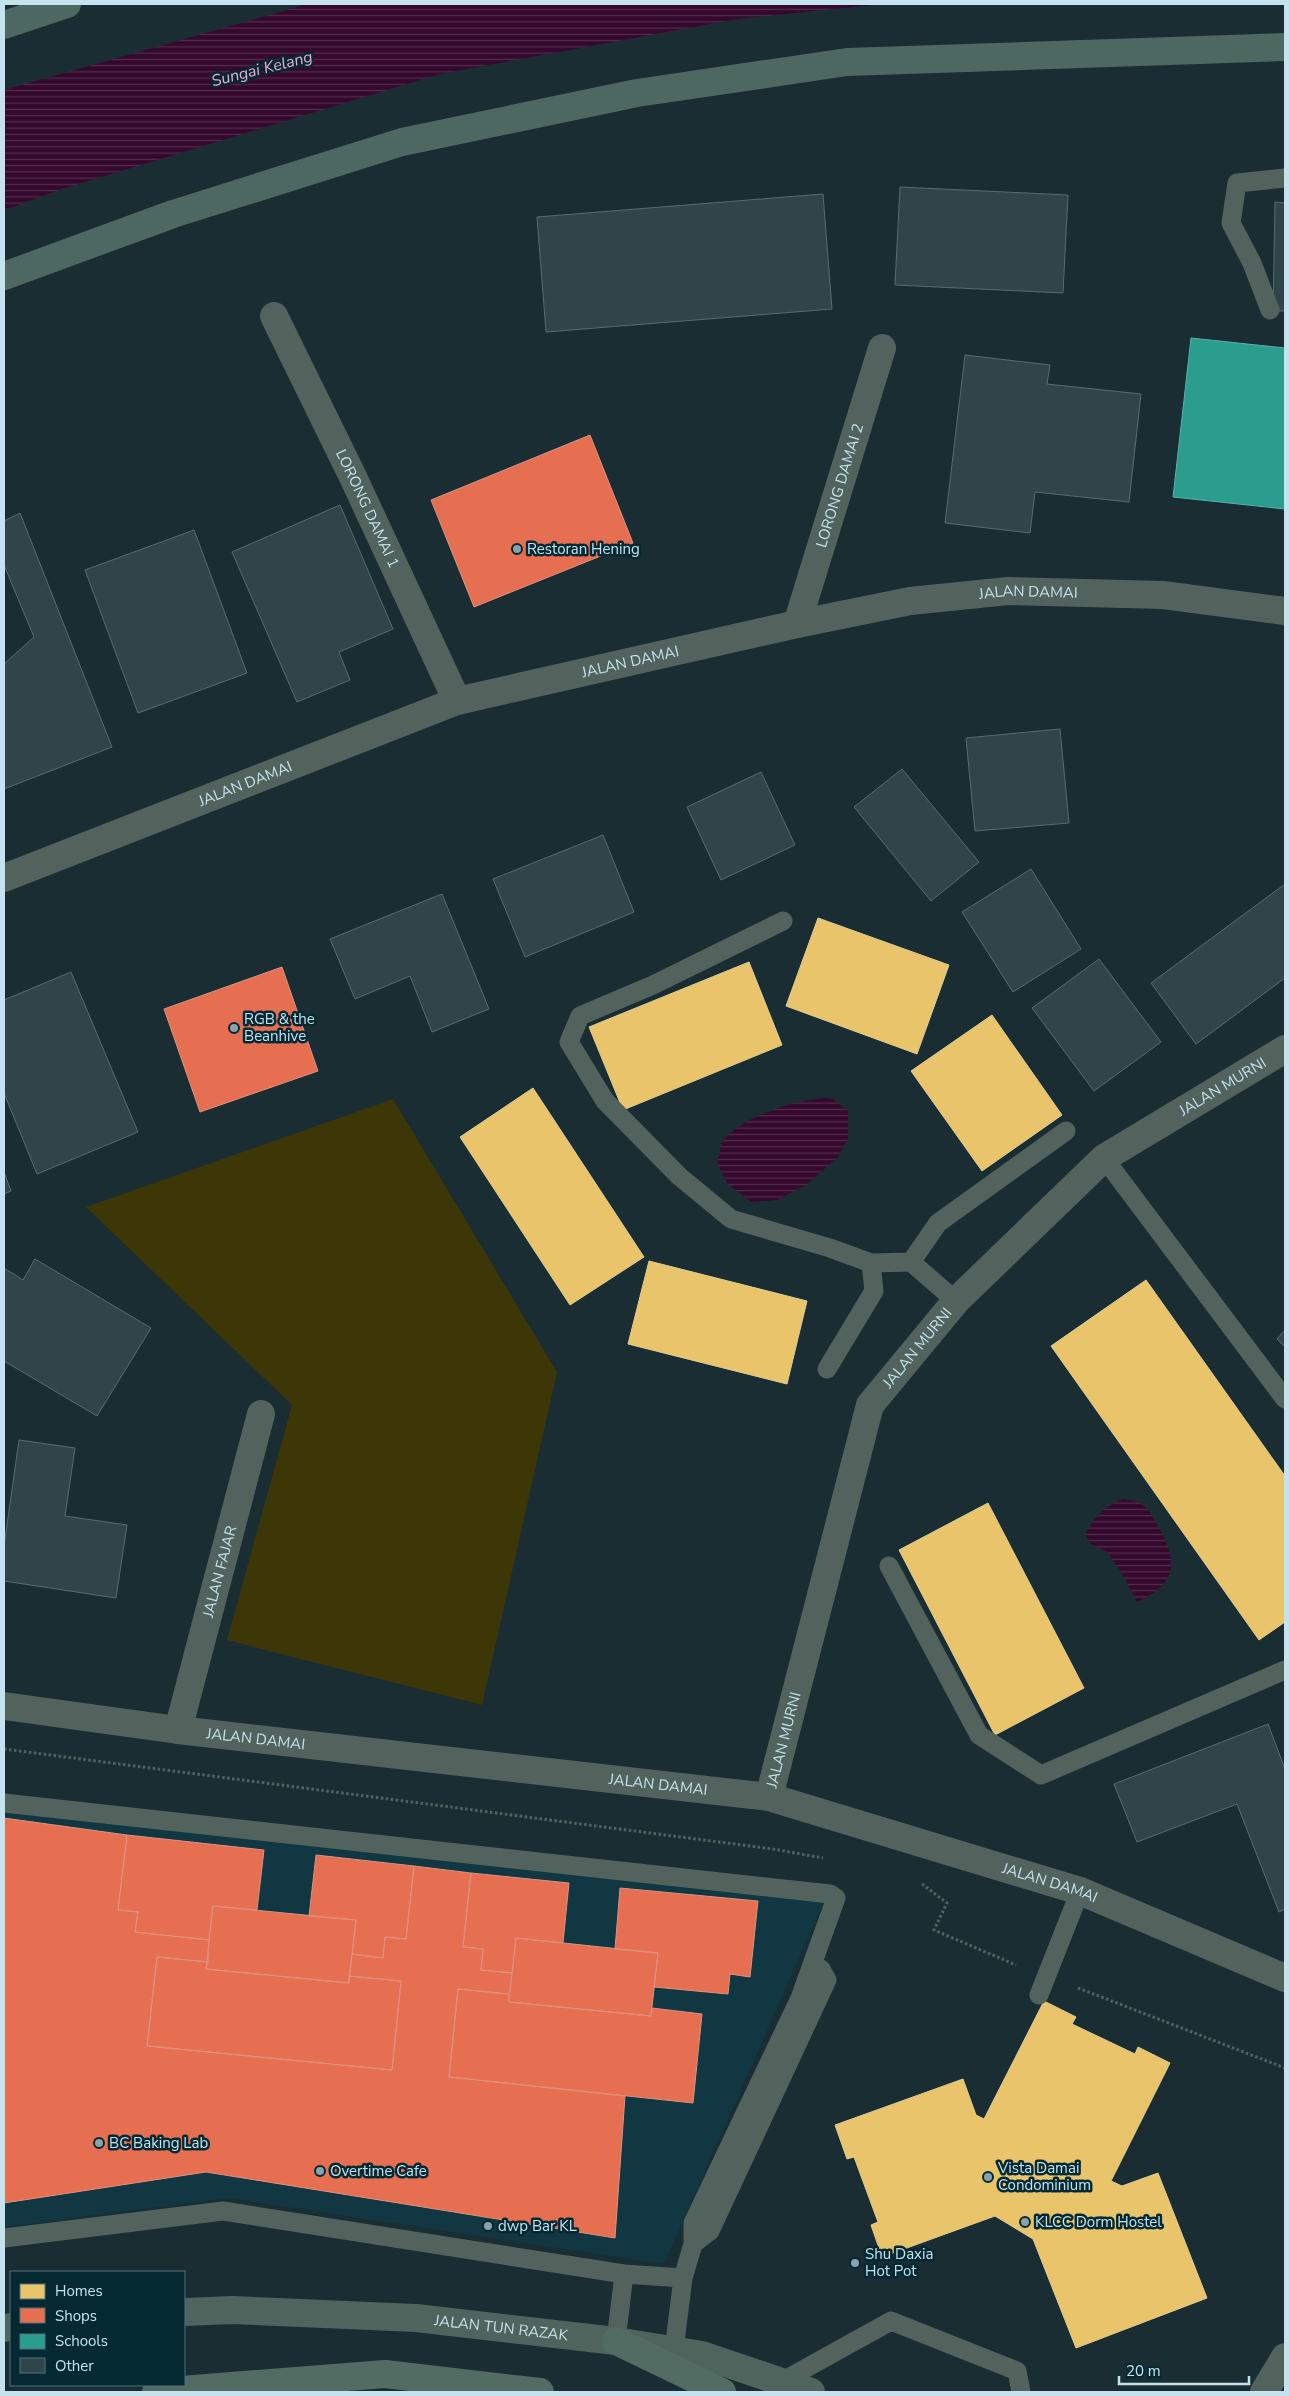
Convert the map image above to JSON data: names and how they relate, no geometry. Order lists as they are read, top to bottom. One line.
{"streets":{"main road":["JALAN TUN RAZAK"],"street":["LORONG DAMAI 2","LORONG DAMAI 1","JALAN DAMAI","JALAN MURNI","JALAN FAJAR"]},"crossings":[["LORONG DAMAI 2","JALAN DAMAI"],["LORONG DAMAI 1","JALAN DAMAI"],["JALAN DAMAI","JALAN MURNI"],["JALAN DAMAI","JALAN FAJAR"]],"water":["Sungai Kelang"],"places":["Restoran Hening","RGB & the Beanhive","BC Baking Lab","Overtime Cafe","Vista Damai Condominium","KLCC Dorm Hostel","dwp Bar KL","Shu Daxia Hot Pot"],"legend":["Homes","Shops","Schools","Other"],"scale_bar":"20 m"}
